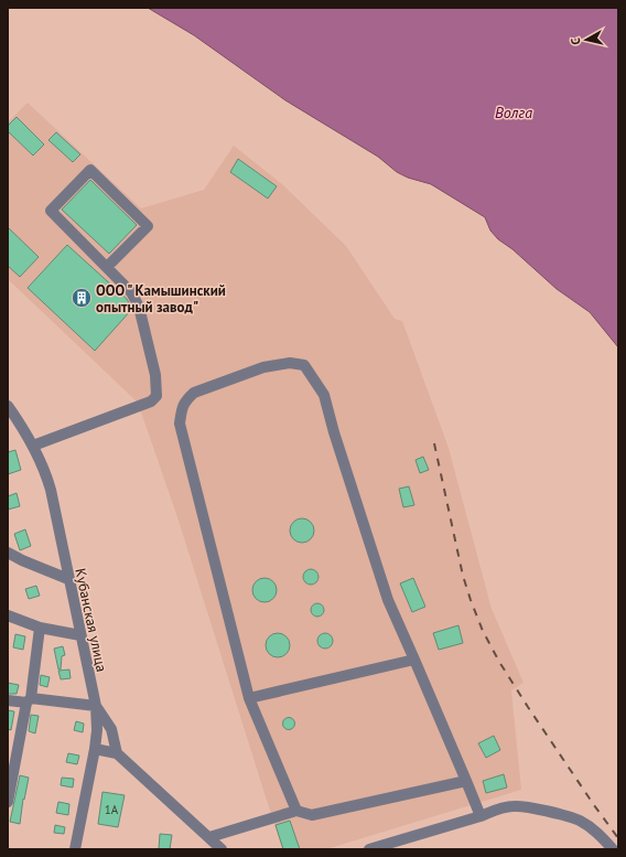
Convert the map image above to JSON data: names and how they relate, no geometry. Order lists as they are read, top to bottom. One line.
{"streets":{"street":["Кубанская улица"]},"water":["Волга"],"places":{"building":["ООО \" Камышинский опытный завод\""]},"house_numbers":["1А"],"north":"left"}
